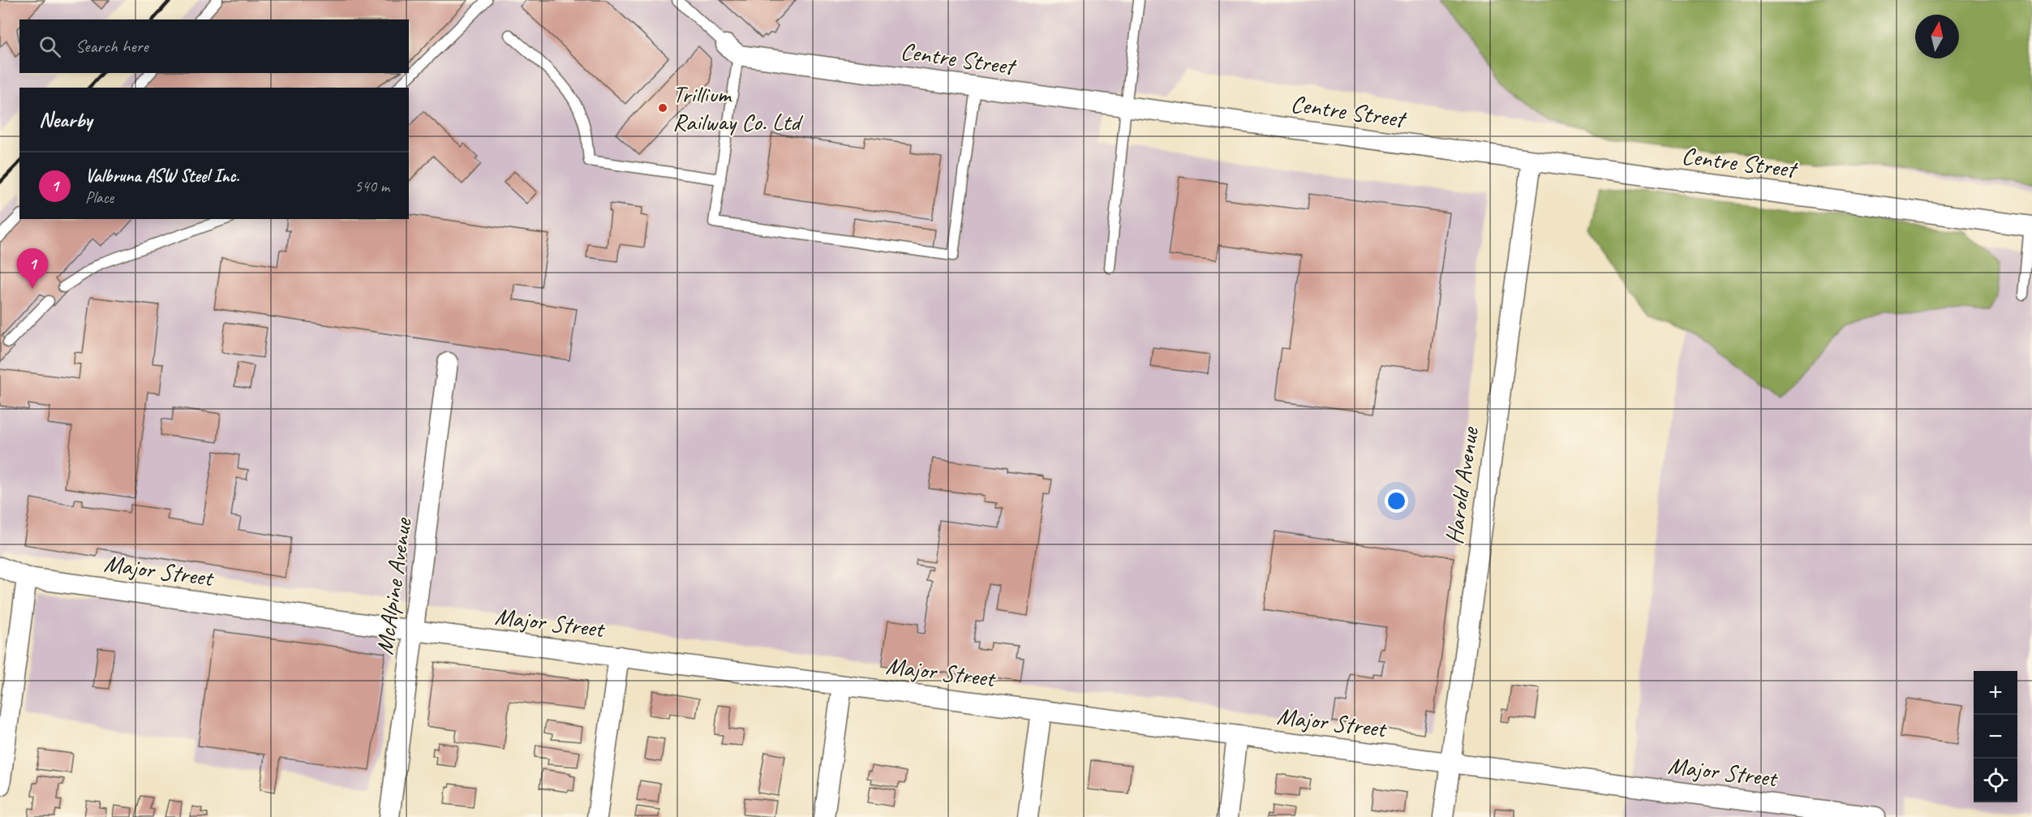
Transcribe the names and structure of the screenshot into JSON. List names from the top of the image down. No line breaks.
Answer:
{"streets":{"street":["Centre Street","Harold Avenue","Major Street","McAlpine Avenue"]},"crossings":[["Centre Street","Harold Avenue"],["Harold Avenue","Major Street"],["Major Street","McAlpine Avenue"]],"places":["Trillium Railway Co. Ltd"],"north":"top","page":{"search":"Search here","heading":"Nearby","list":[{"mark":"1","name":"Valbruna ASW Steel Inc.","note":"Place","value":"540 m"}],"pins":"1","map_buttons":["+","−"]}}
